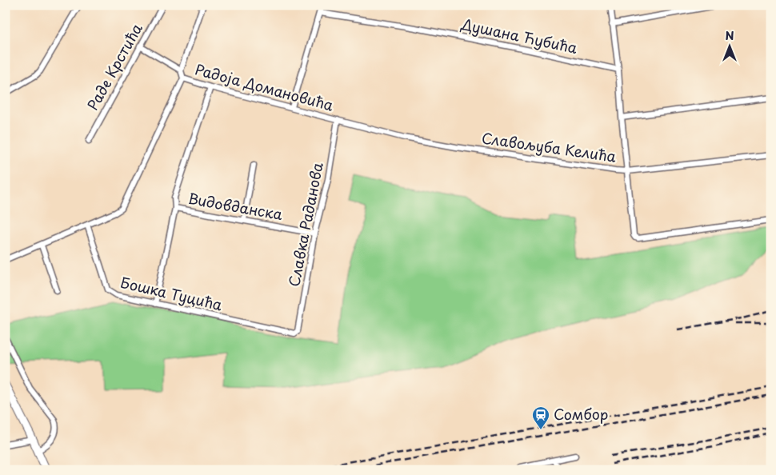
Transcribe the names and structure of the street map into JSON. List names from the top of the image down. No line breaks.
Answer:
{"streets":{"street":["Душана Ћубића","Раде Крстића","Радоја Домановића","Славољуба Келића","Видовданска","Славка Раданова","Бошка Туцића"]},"crossings":[["Раде Крстића","Радоја Домановића"],["Радоја Домановића","Славољуба Келића"],["Радоја Домановића","Славка Раданова"],["Радоја Домановића","Бошка Туцића"],["Славољуба Келића","Славка Раданова"],["Видовданска","Славка Раданова"],["Славка Раданова","Бошка Туцића"]],"places":{"station":["Сомбор"]},"north":"top"}
